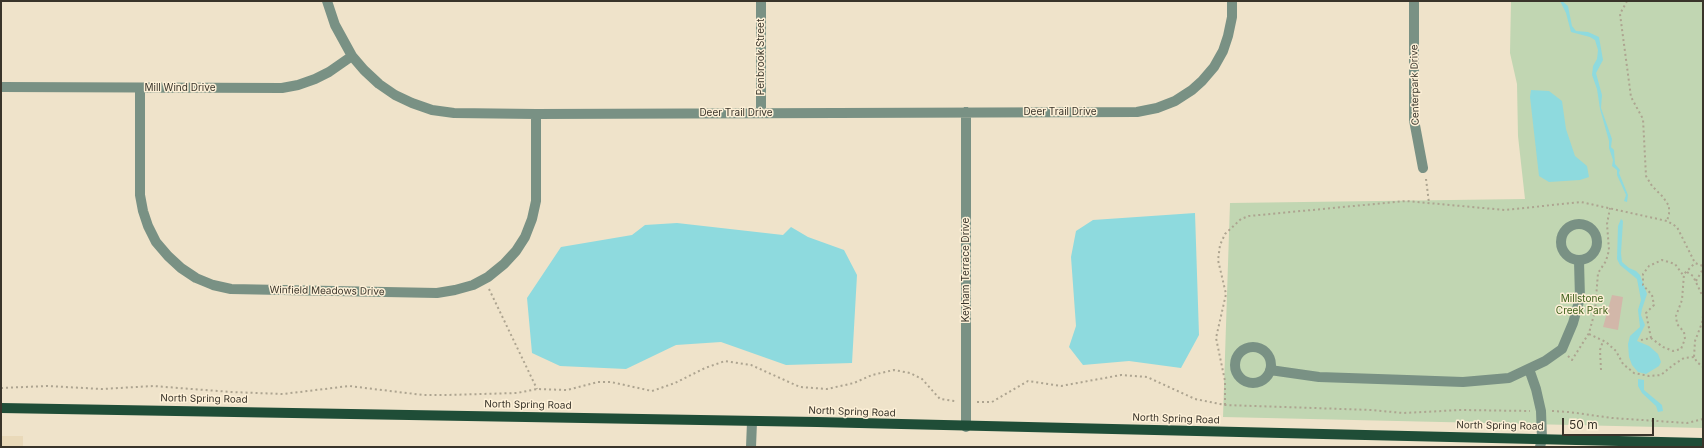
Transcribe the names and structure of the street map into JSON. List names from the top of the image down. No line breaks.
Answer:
{"streets":{"main road":["North Spring Road"],"street":["Penbrook Street","Centerpark Drive","Mill Wind Drive","Deer Trail Drive","Keyham Terrace Drive","Winfield Meadows Drive"]},"crossings":[["Penbrook Street","Deer Trail Drive"],["Mill Wind Drive","Deer Trail Drive"],["Mill Wind Drive","Winfield Meadows Drive"],["Deer Trail Drive","Keyham Terrace Drive"],["Deer Trail Drive","Winfield Meadows Drive"],["Keyham Terrace Drive","North Spring Road"]],"parks":["Millstone Creek Park"],"scale_bar":"50 m"}
